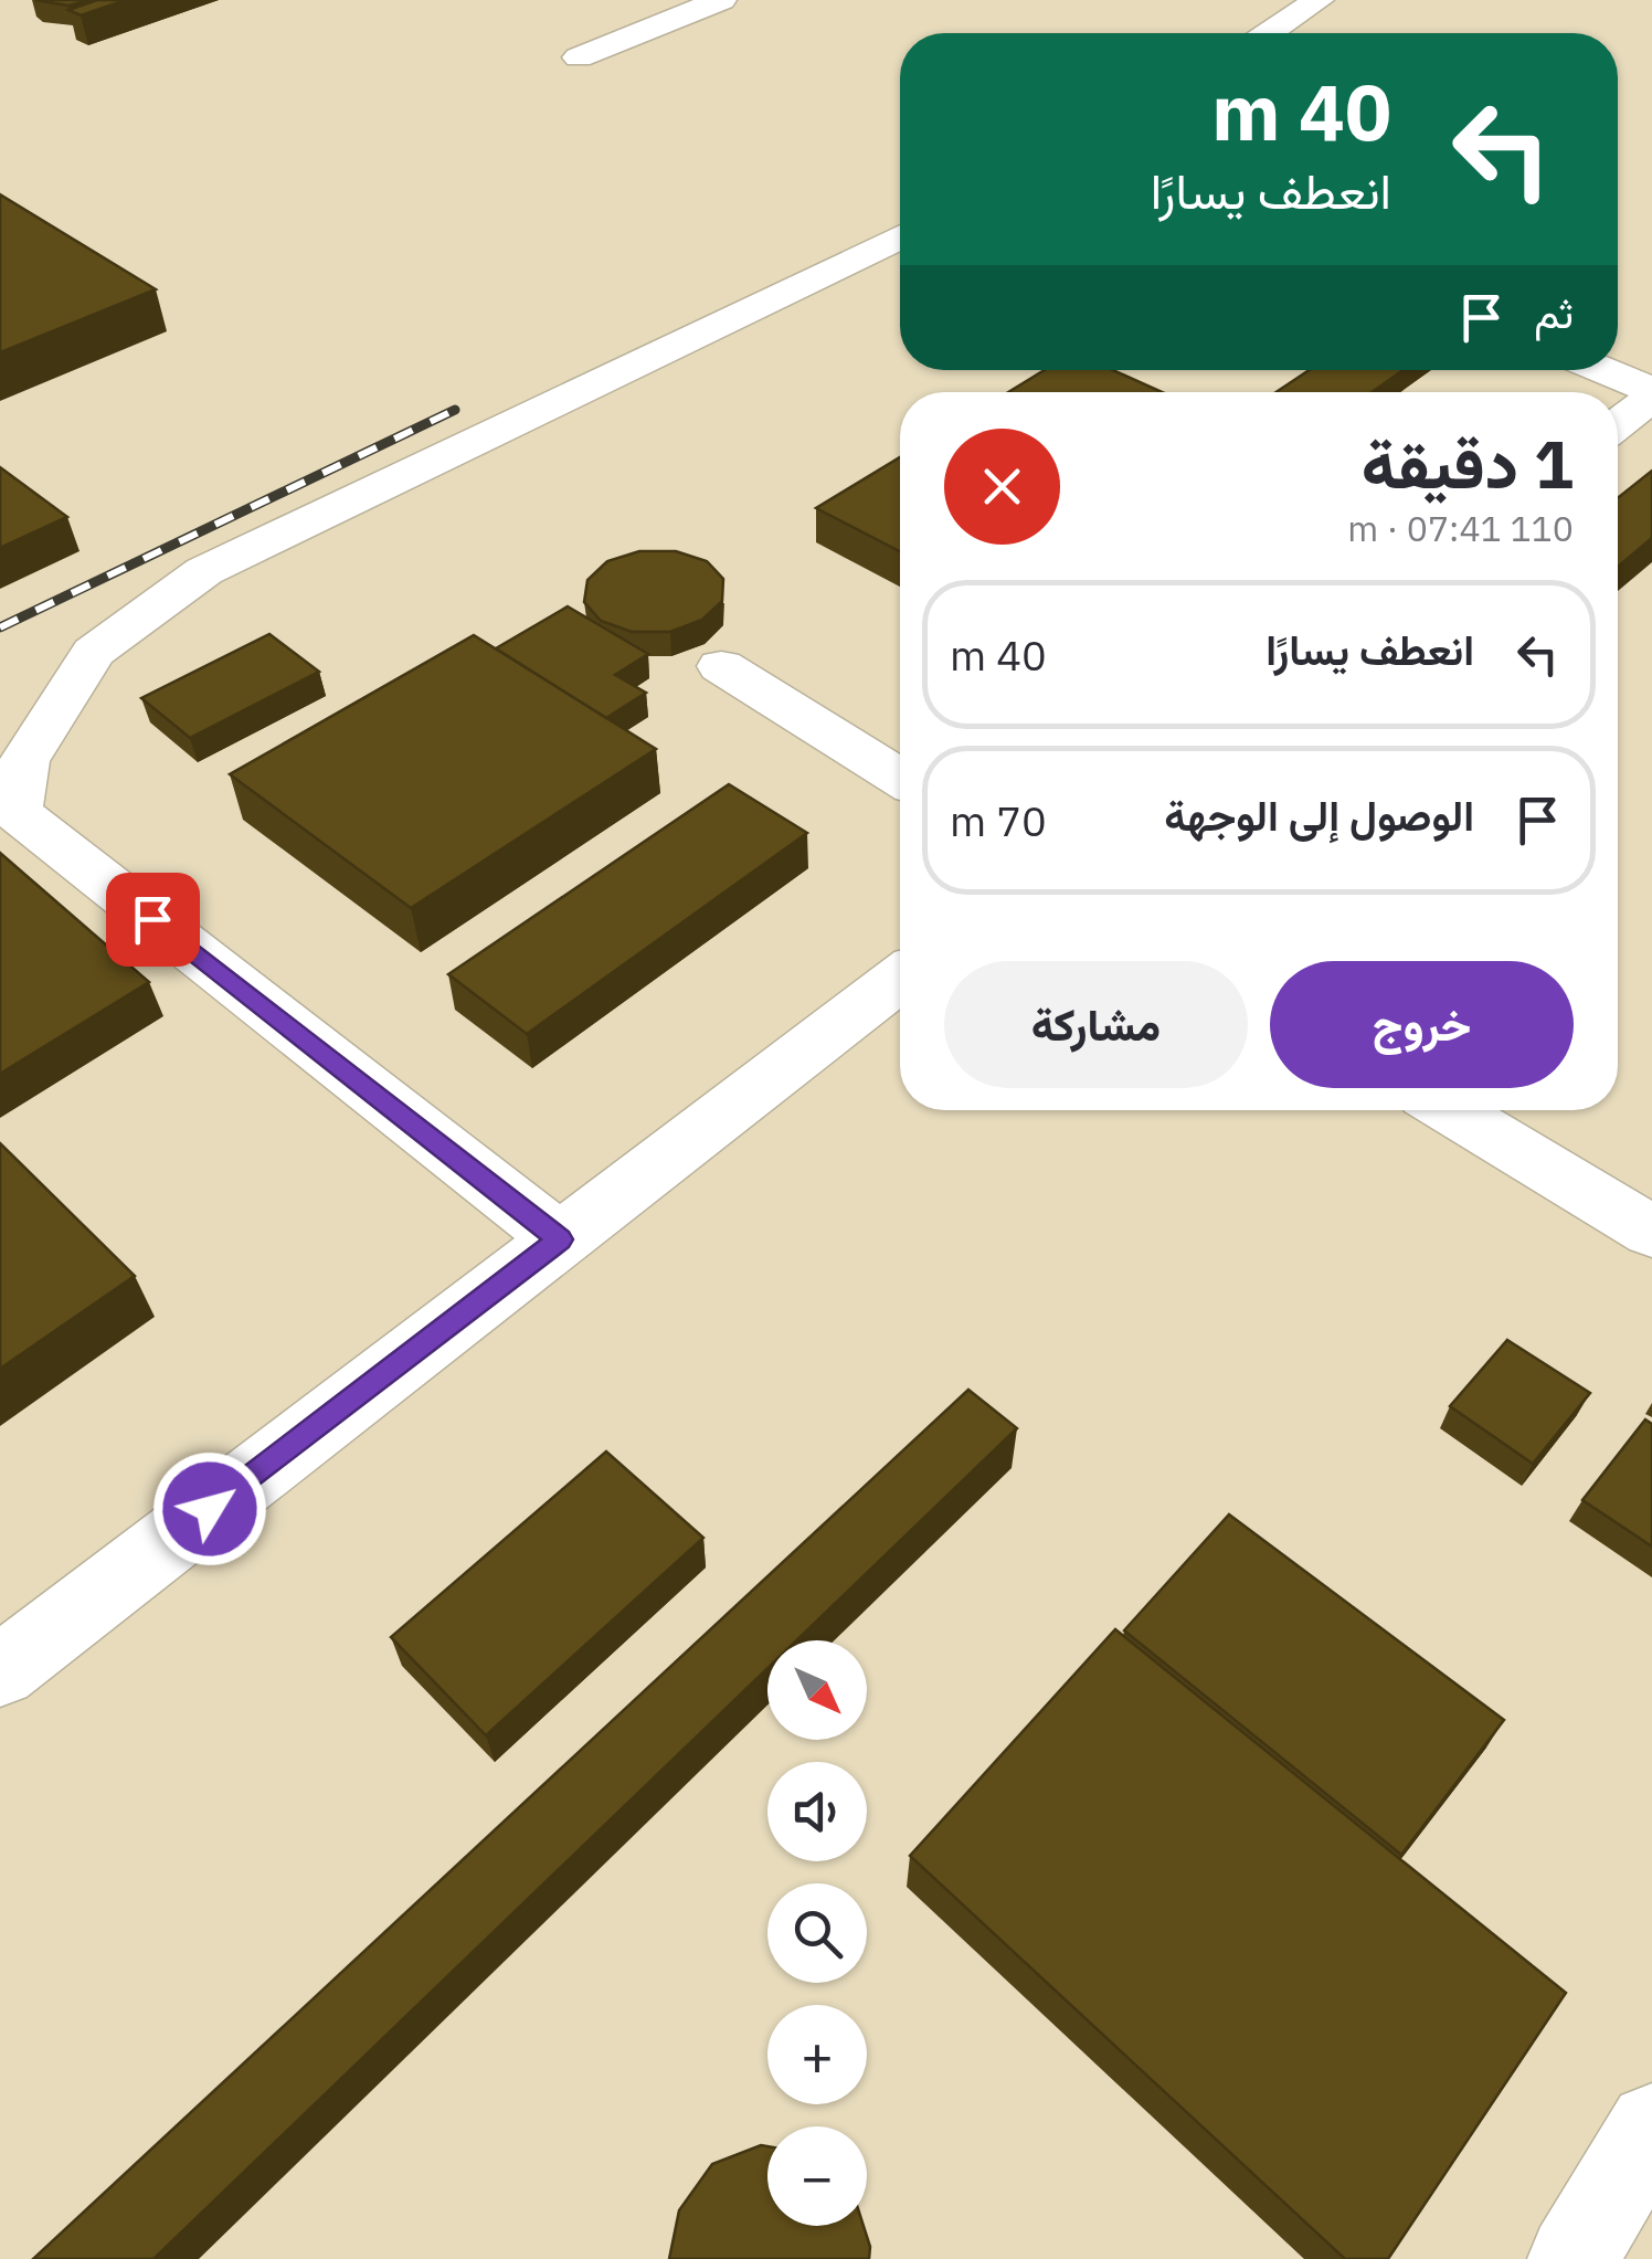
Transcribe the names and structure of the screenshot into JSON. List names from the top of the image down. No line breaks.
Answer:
{"north":"bottom right","page":{"turn":["40 m","انعطف يسارًا"],"then":"ثم","heading":["1 دقيقة","110 m · 07:41"],"list":[{"name":"انعطف يسارًا","value":"40 m"},{"name":"الوصول إلى الوجهة","value":"70 m"}],"buttons":["خروج","مشاركة"],"map_buttons":["+","−"]}}
